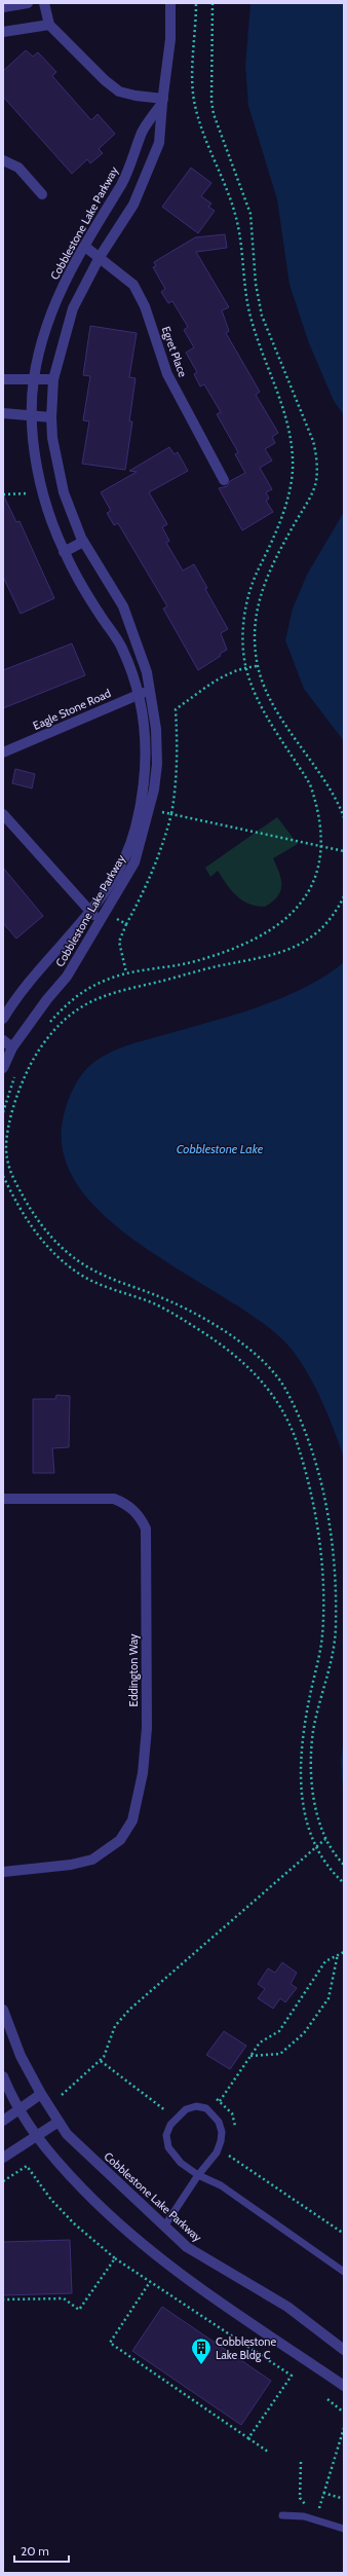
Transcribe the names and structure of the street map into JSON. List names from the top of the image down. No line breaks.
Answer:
{"streets":{"street":["Cobblestone Lake Parkway","Egret Place","Eagle Stone Road","Eddington Way"]},"crossings":[["Cobblestone Lake Parkway","Egret Place"],["Cobblestone Lake Parkway","Eagle Stone Road"]],"water":["Cobblestone Lake"],"places":{"building":["Cobblestone Lake Bldg C"]},"scale_bar":"20 m"}
